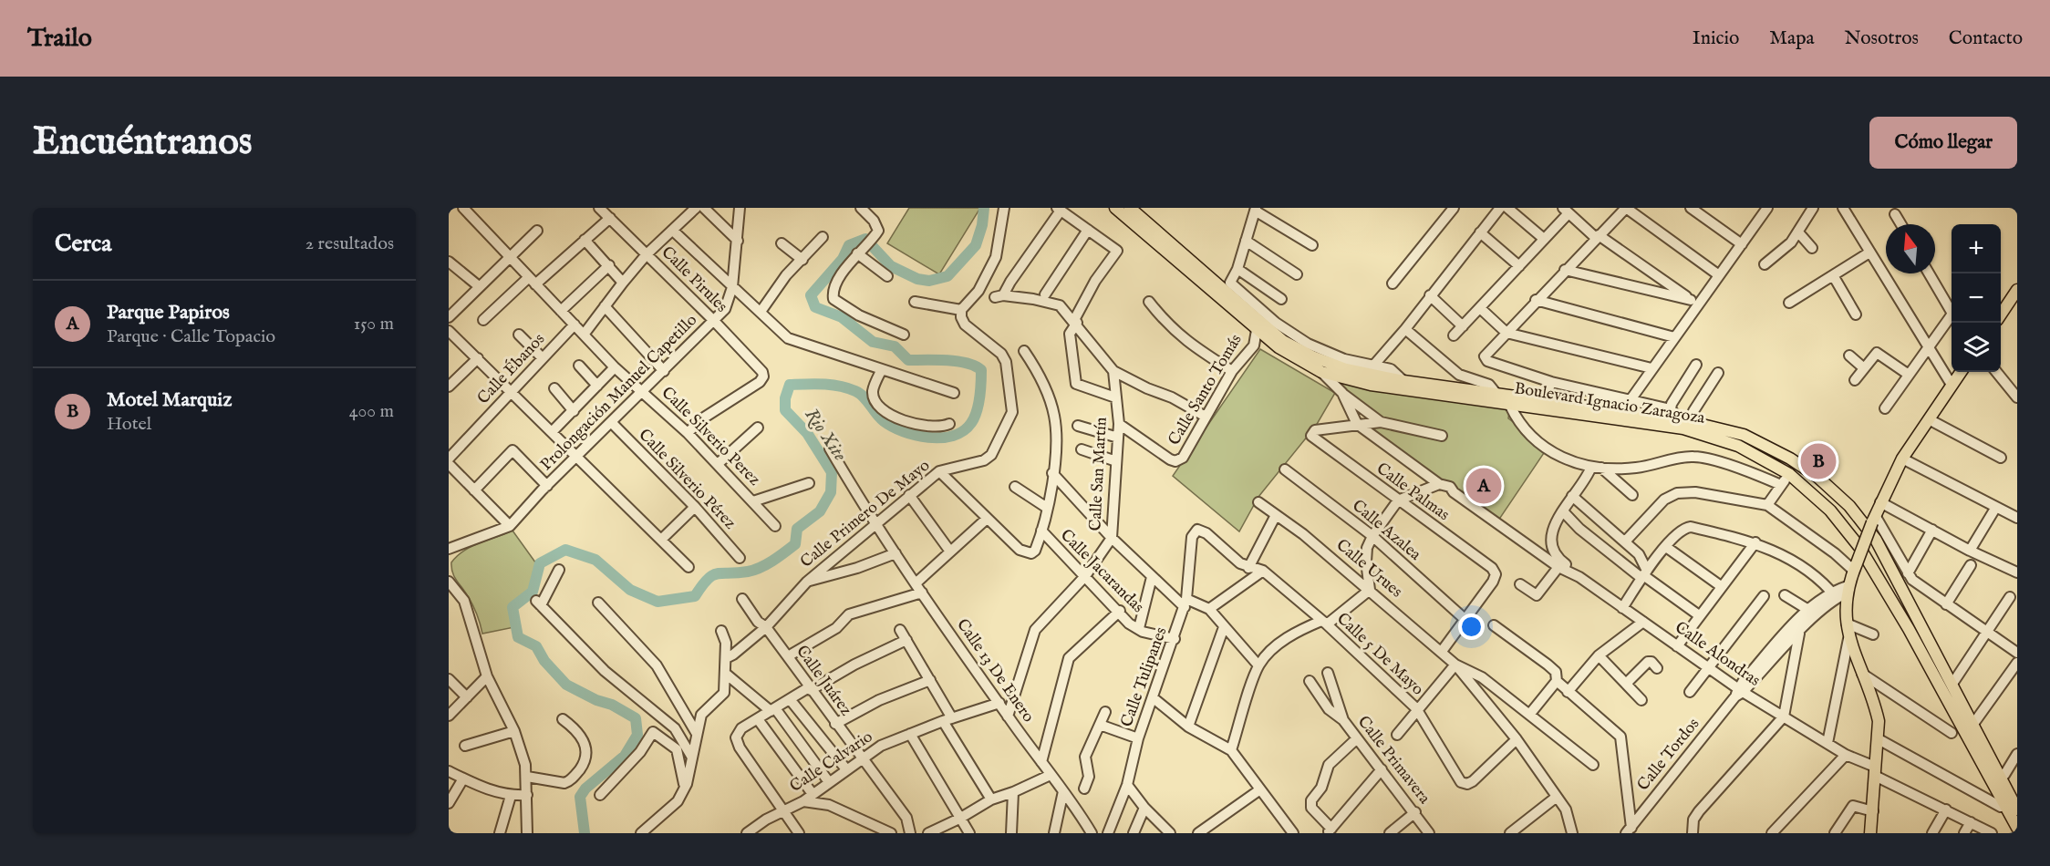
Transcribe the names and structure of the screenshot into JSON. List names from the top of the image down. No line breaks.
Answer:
{"streets":{"main road":["Boulevard Ignacio Zaragoza"],"street":["Calle Pirules","Calle Ébanos","Calle Santo Tomás","Prolongación Manuel Capetillo","Calle Silverio Perez","Calle San Martín","Calle Silverio Pérez","Calle Palmas","Calle Primero De Mayo","Calle Azalea","Calle Urues","Calle Jacarandas","Calle 5 De Mayo","Calle Alondras","Calle 13 De Enero","Calle Tulipanes","Calle Juárez","Calle Tordos","Calle Primavera","Calle Calvario"]},"crossings":[["Calle Pirules","Prolongación Manuel Capetillo"],["Calle Pirules","Calle Silverio Perez"],["Calle Ébanos","Calle Silverio Perez"],["Calle Santo Tomás","Boulevard Ignacio Zaragoza"],["Calle Santo Tomás","Calle San Martín"],["Prolongación Manuel Capetillo","Calle Silverio Perez"],["Prolongación Manuel Capetillo","Calle Silverio Pérez"],["Calle San Martín","Calle Jacarandas"],["Calle San Martín","Calle 13 De Enero"],["Calle Palmas","Calle Azalea"],["Calle Palmas","Calle Alondras"],["Calle Primero De Mayo","Calle 13 De Enero"],["Calle Primero De Mayo","Calle Juárez"],["Calle Urues","Calle 5 De Mayo"],["Calle Jacarandas","Calle Tulipanes"],["Calle 5 De Mayo","Calle Tulipanes"],["Calle Alondras","Calle Tordos"],["Calle 13 De Enero","Calle Calvario"],["Calle Juárez","Calle Calvario"]],"water":["Rio Xite"],"north":"top","page":{"header":"Trailo","nav":["Inicio","Mapa","Nosotros","Contacto"],"buttons":"Cómo llegar","title":"Encuéntranos","heading":["Cerca","2 resultados"],"map_buttons":["+","−"],"list":[{"mark":"A","name":"Parque Papiros","note":"Parque · Calle Topacio","value":"150 m"},{"mark":"B","name":"Motel Marquiz","note":"Hotel","value":"400 m"}],"pins":["B","A"]}}
